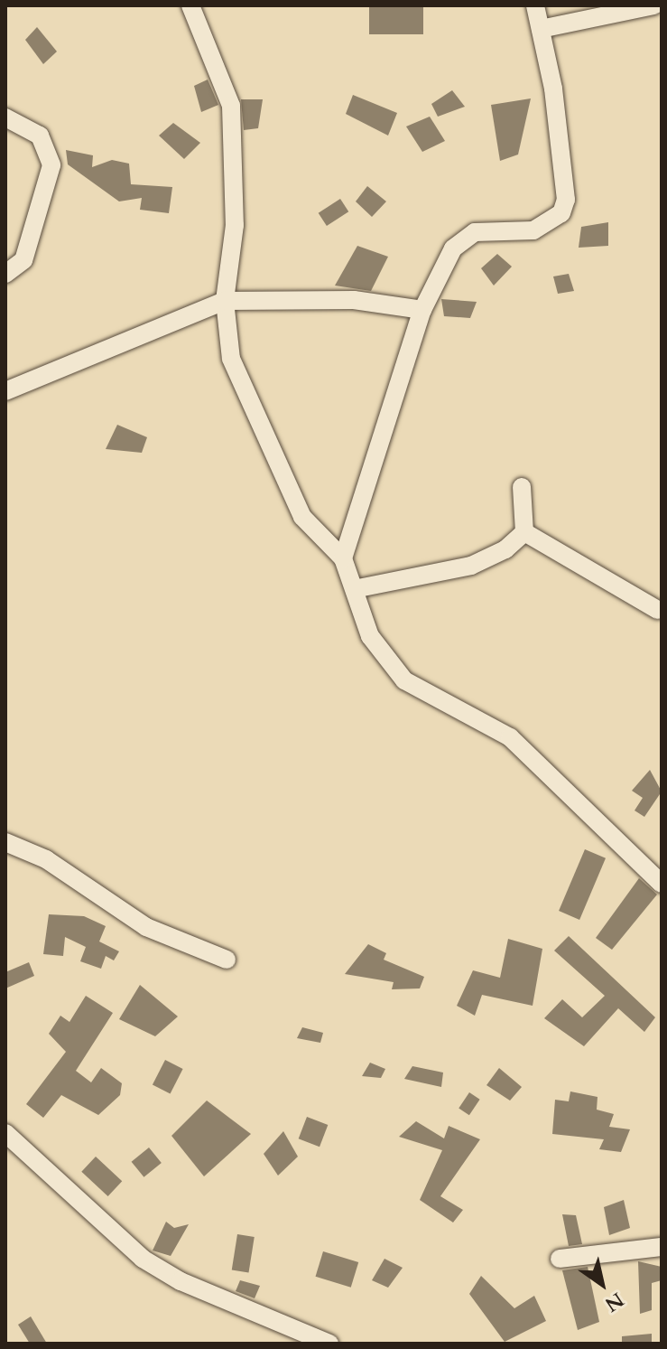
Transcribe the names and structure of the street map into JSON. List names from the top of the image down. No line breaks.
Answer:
{"north":"bottom right"}
